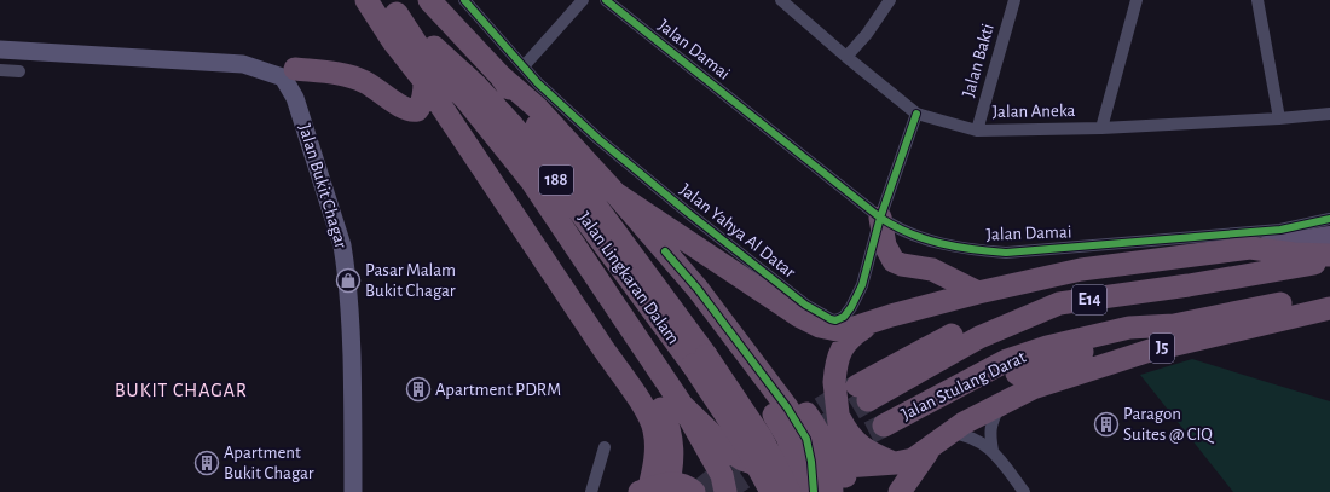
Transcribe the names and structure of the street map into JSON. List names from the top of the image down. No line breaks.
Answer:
{"streets":{"highway":["188","Jalan Lingkaran Dalam","E14","J5","Jalan Stulang Darat"],"main road":["Jalan Bukit Chagar"],"street":["Jalan Damai","Jalan Bakti","Jalan Aneka","Jalan Yahya Al Datar"]},"crossings":[["Jalan Damai","Jalan Yahya Al Datar"],["Jalan Bakti","Jalan Aneka"],["Jalan Aneka","Jalan Yahya Al Datar"]],"districts":["BUKIT CHAGAR"],"places":{"shop":["Pasar Malam Bukit Chagar"],"building":["Apartment PDRM","Paragon Suites @ CIQ","Apartment Bukit Chagar"]}}
